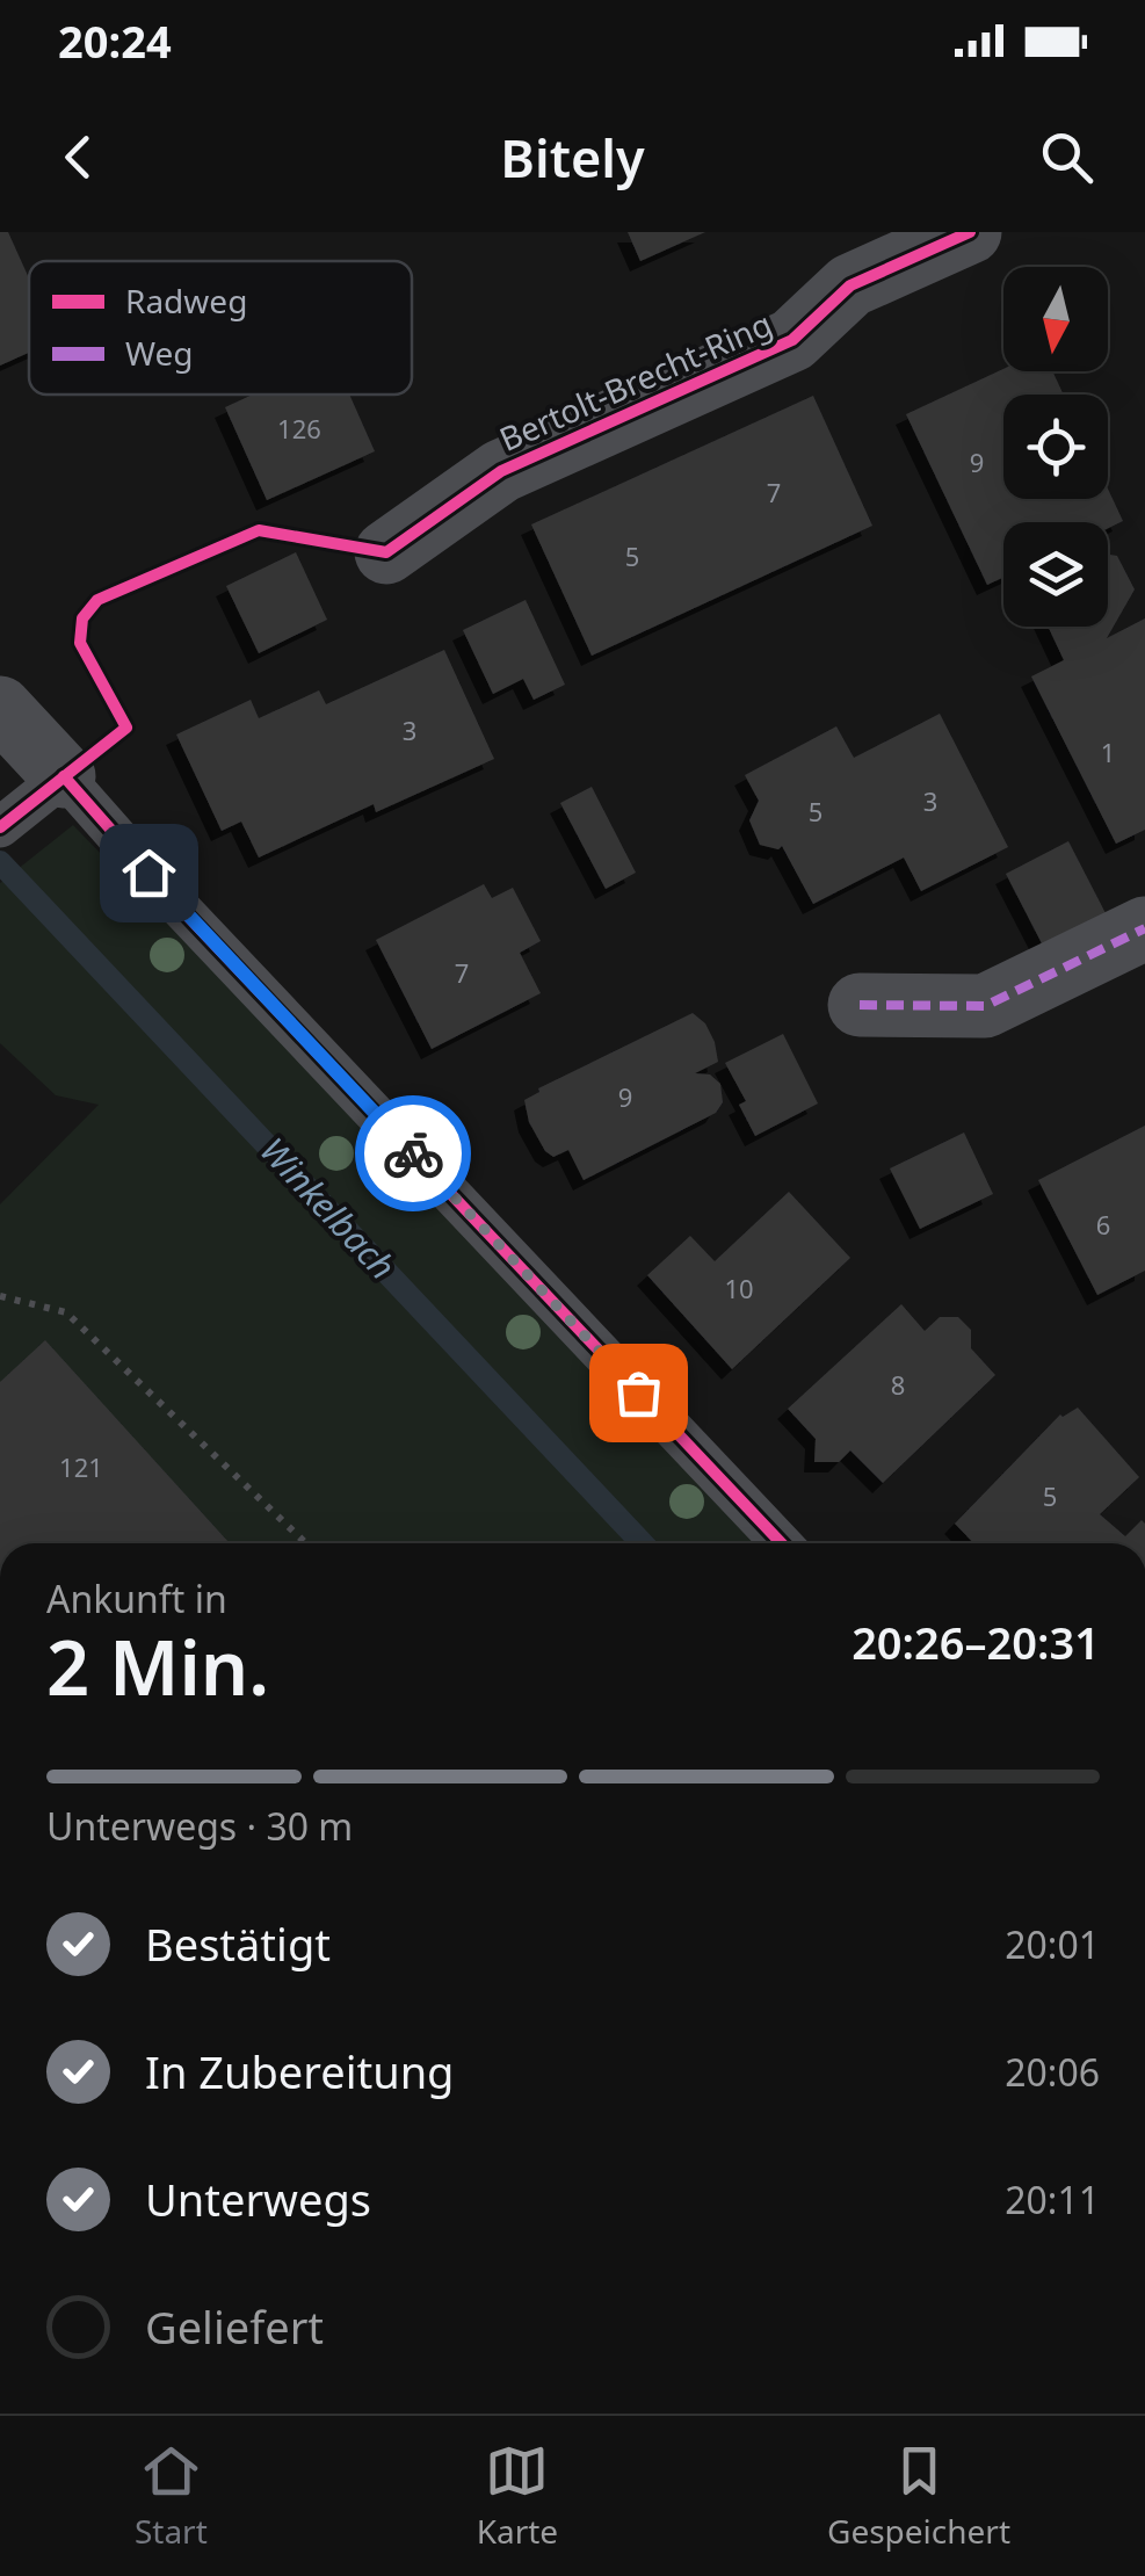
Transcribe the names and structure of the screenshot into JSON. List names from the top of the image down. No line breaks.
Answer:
{"streets":{"street":["Bertolt-Brecht-Ring"]},"water":["Winkelbach"],"house_numbers":["126","9","7","5","3","1","3","5","7","9","6","10","8","121","5"],"legend":["Radweg","Weg"],"north":"bottom","page":{"status":"20:24","header":"Bitely","heading":["2 Min.","Ankunft in","20:26–20:31"],"bar":"Unterwegs · 30 m","list":[["Bestätigt","20:01"],["In Zubereitung","20:06"],["Unterwegs","20:11"],"Geliefert"],"tabs":["Start","Karte","Gespeichert"]}}
